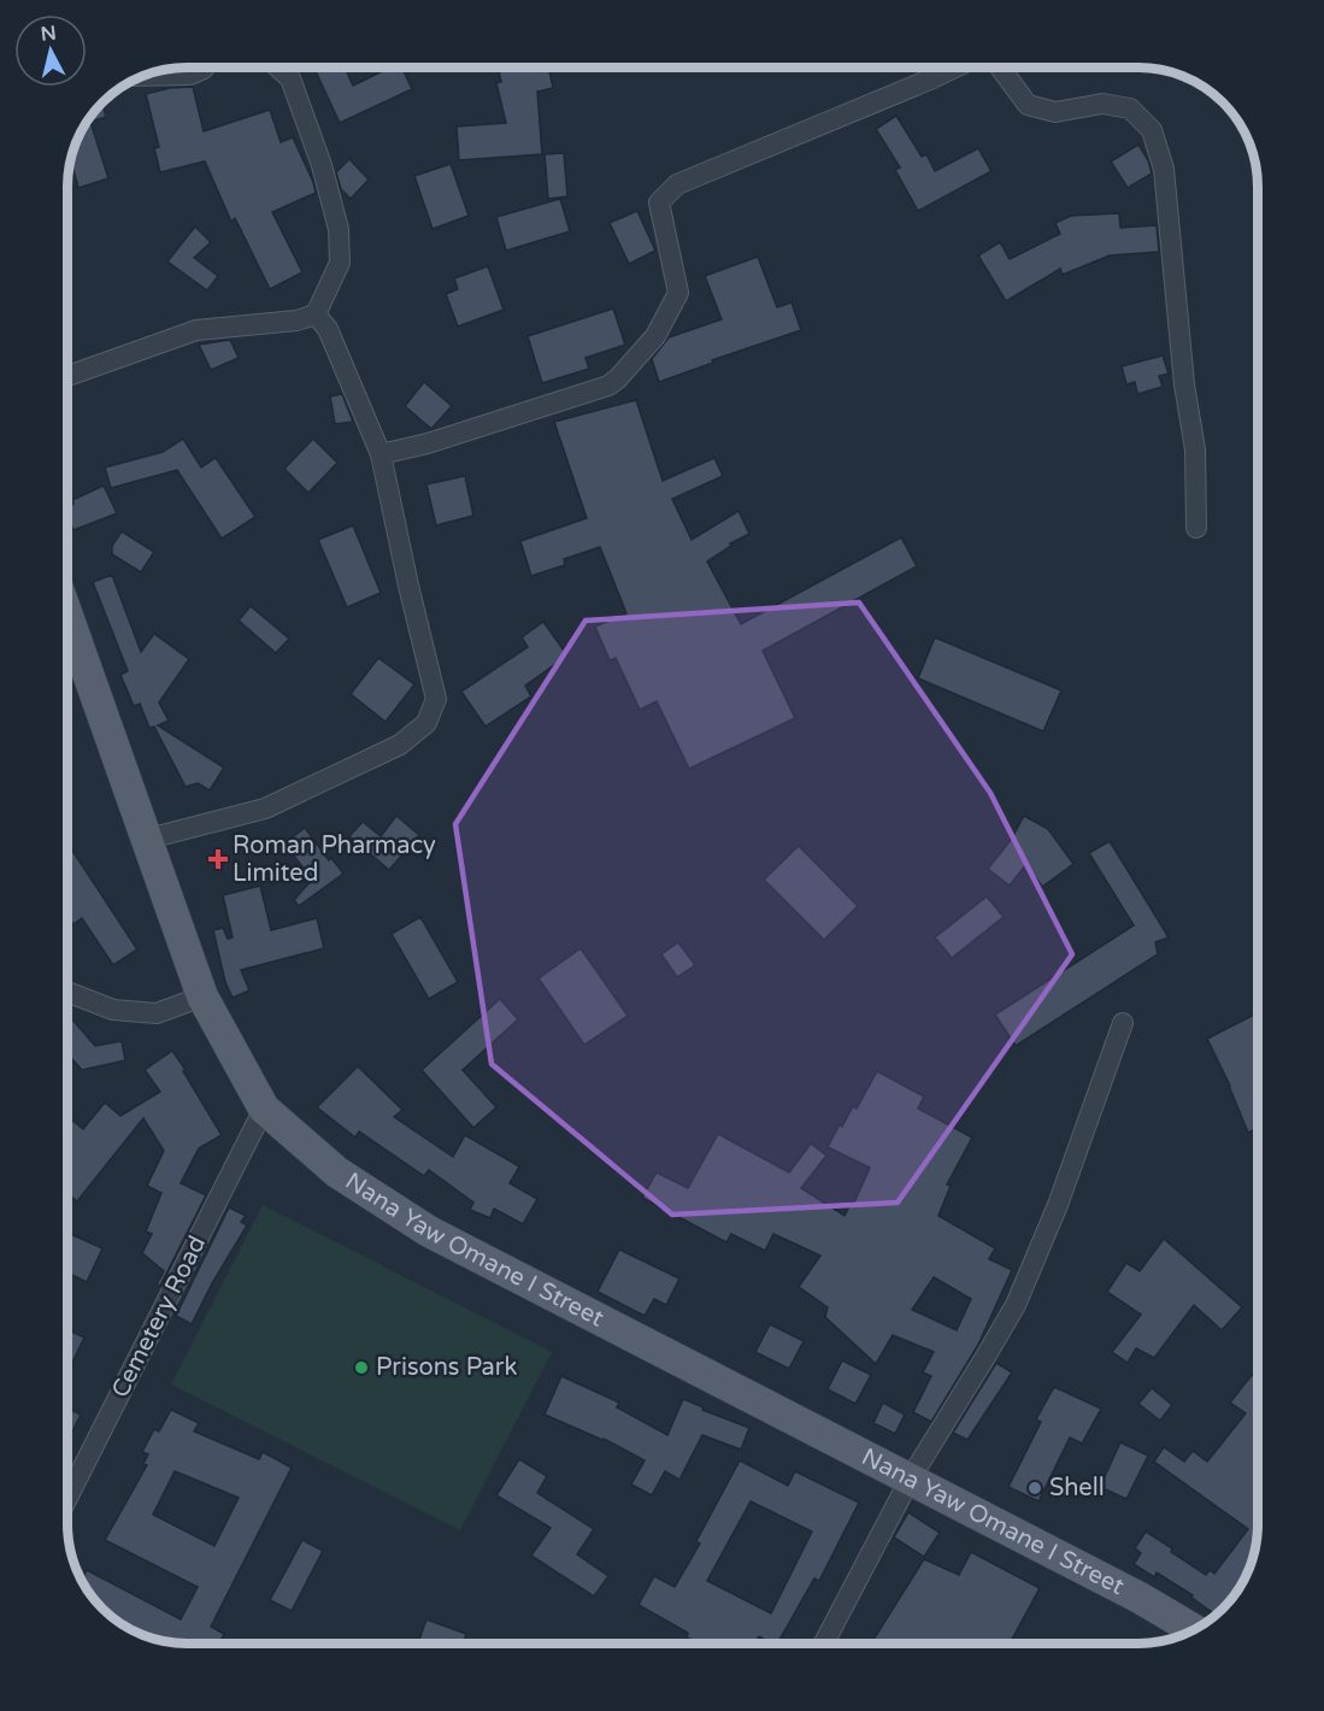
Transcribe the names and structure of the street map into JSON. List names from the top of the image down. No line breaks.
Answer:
{"streets":{"main road":["Nana Yaw Omane I Street"],"street":["Cemetery Road"]},"crossings":[["Nana Yaw Omane I Street","Cemetery Road"]],"places":{"health":["Roman Pharmacy Limited"],"other":["Prisons Park","Shell"]},"north":"top"}
